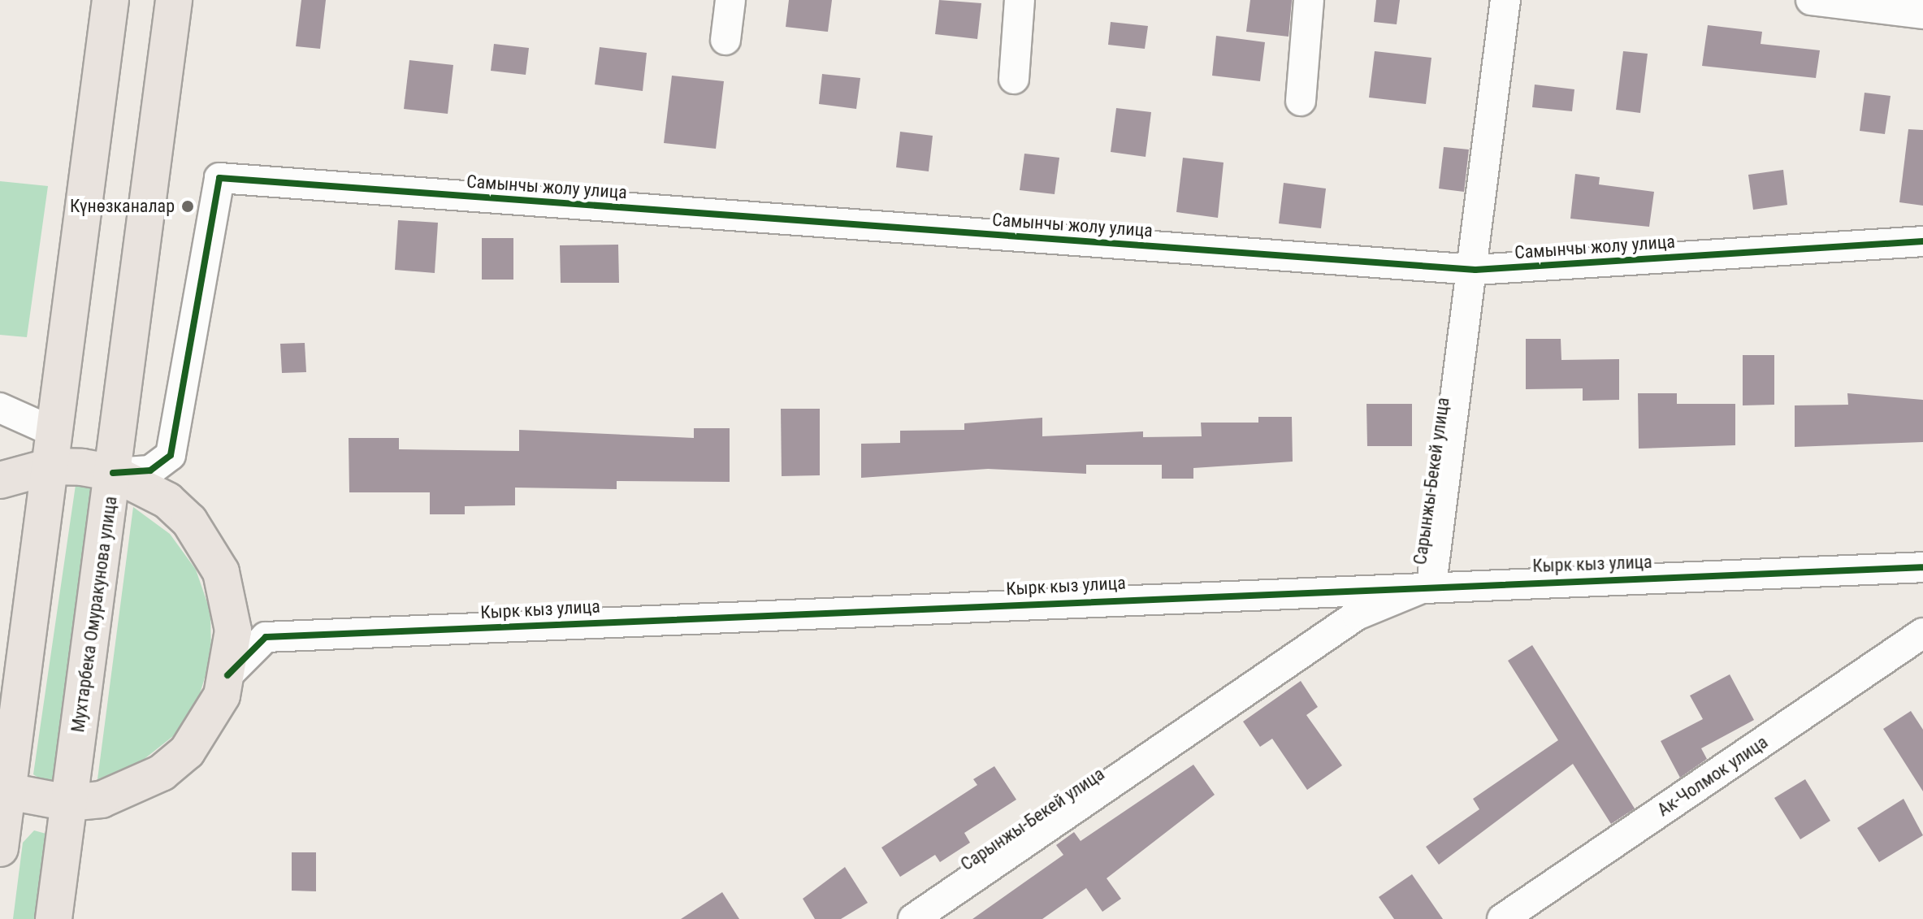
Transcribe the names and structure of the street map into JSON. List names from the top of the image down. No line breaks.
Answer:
{"streets":{"main road":["Мухтарбека Омуракунова улица"],"street":["Самынчы жолу улица","Сарынжы-Бекей улица","Кырк кыз улица","Ак-Чолмок улица"]},"crossings":[["Самынчы жолу улица","Сарынжы-Бекей улица"],["Самынчы жолу улица","Мухтарбека Омуракунова улица"],["Сарынжы-Бекей улица","Кырк кыз улица"]],"places":["Күнөзканалар"]}
